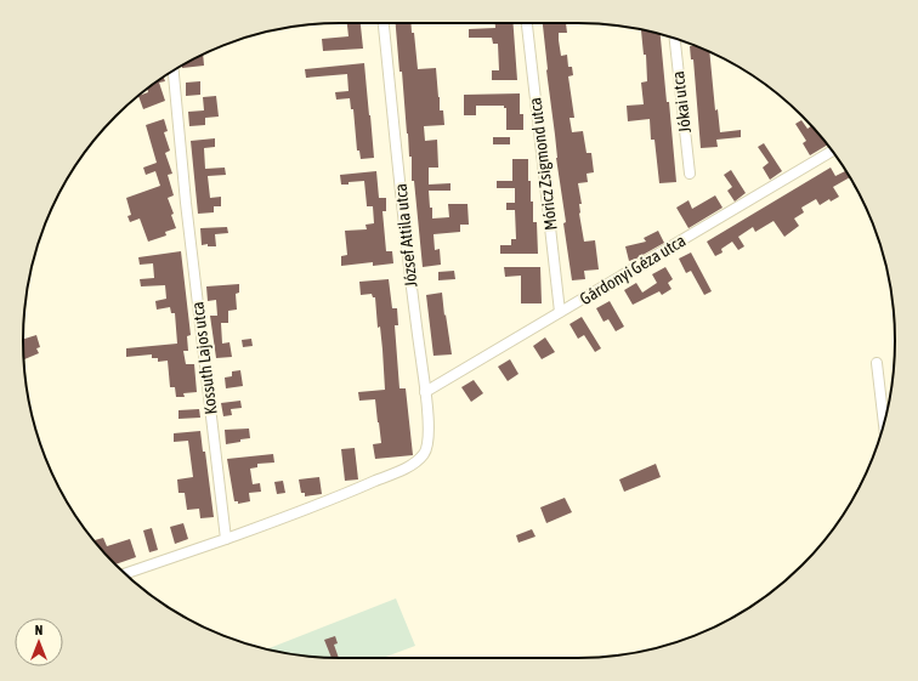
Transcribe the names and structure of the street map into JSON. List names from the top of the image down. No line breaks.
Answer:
{"streets":{"street":["Jókai utca","Móricz Zsigmond utca","József Attila utca","Gárdonyi Géza utca","Kossuth Lajos utca"]},"crossings":[["Móricz Zsigmond utca","Gárdonyi Géza utca"],["József Attila utca","Gárdonyi Géza utca"],["József Attila utca","Kossuth Lajos utca"]],"north":"top"}
